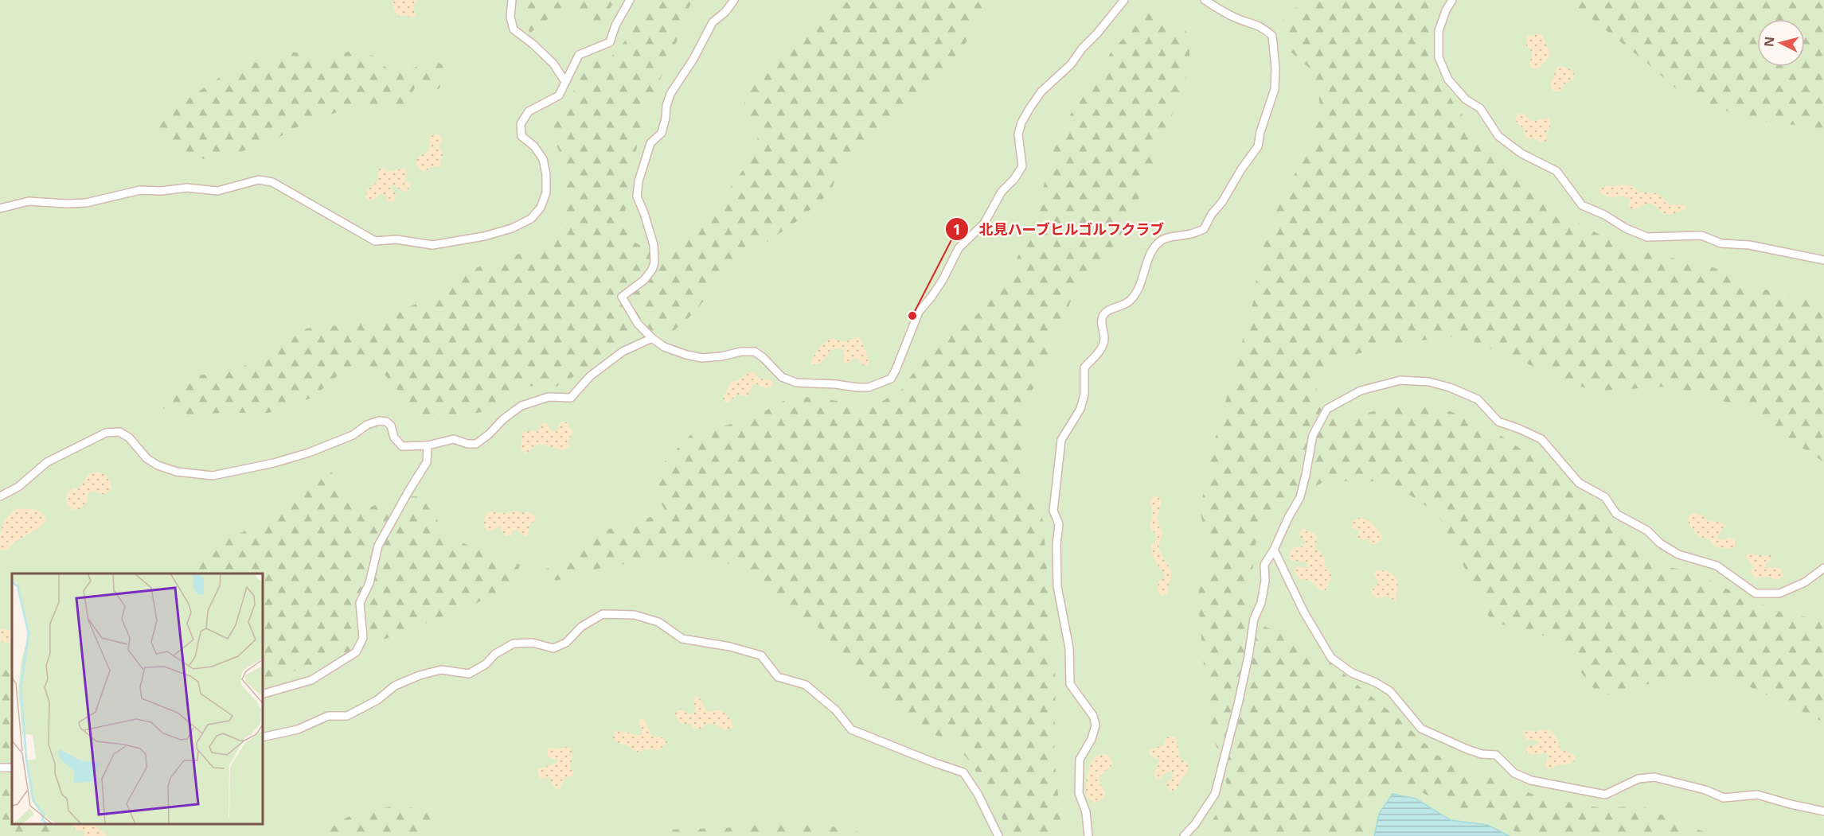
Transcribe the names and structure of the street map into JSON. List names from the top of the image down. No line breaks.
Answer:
{"places":["北見ハーブヒルゴルフクラブ"],"north":"left"}
